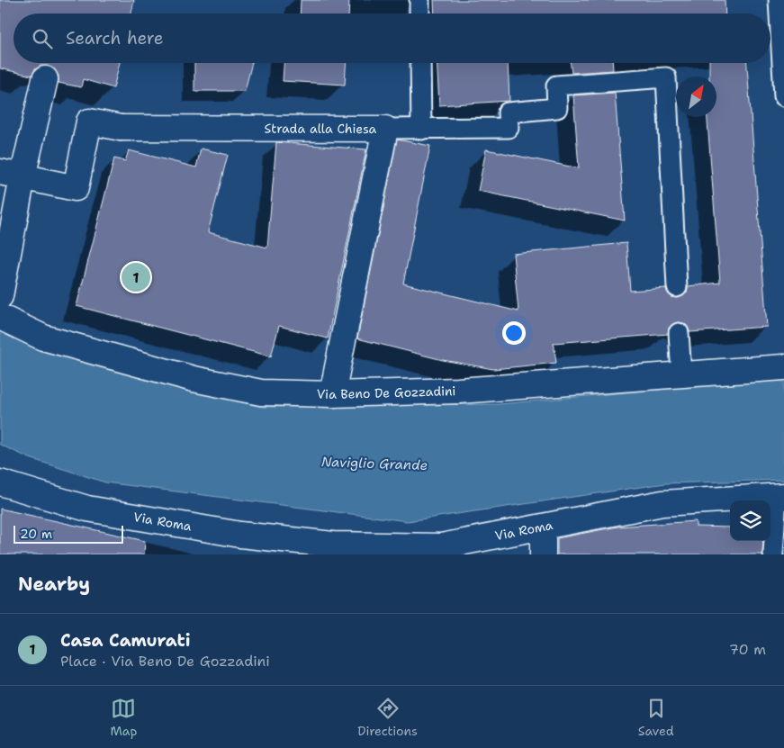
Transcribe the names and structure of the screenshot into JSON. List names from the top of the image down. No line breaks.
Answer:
{"streets":{"street":["Strada alla Chiesa","Via Beno De Gozzadini","Via Roma"]},"crossings":[["Strada alla Chiesa","Via Beno De Gozzadini"]],"water":["Naviglio Grande"],"scale_bar":"20 m","north":"top right","page":{"search":"Search here","pins":"1","scale":"20 m","heading":"Nearby","list":[{"mark":"1","name":"Casa Camurati","note":"Place · Via Beno De Gozzadini","value":"70 m"}],"nav":["Map","Directions","Saved"]}}
